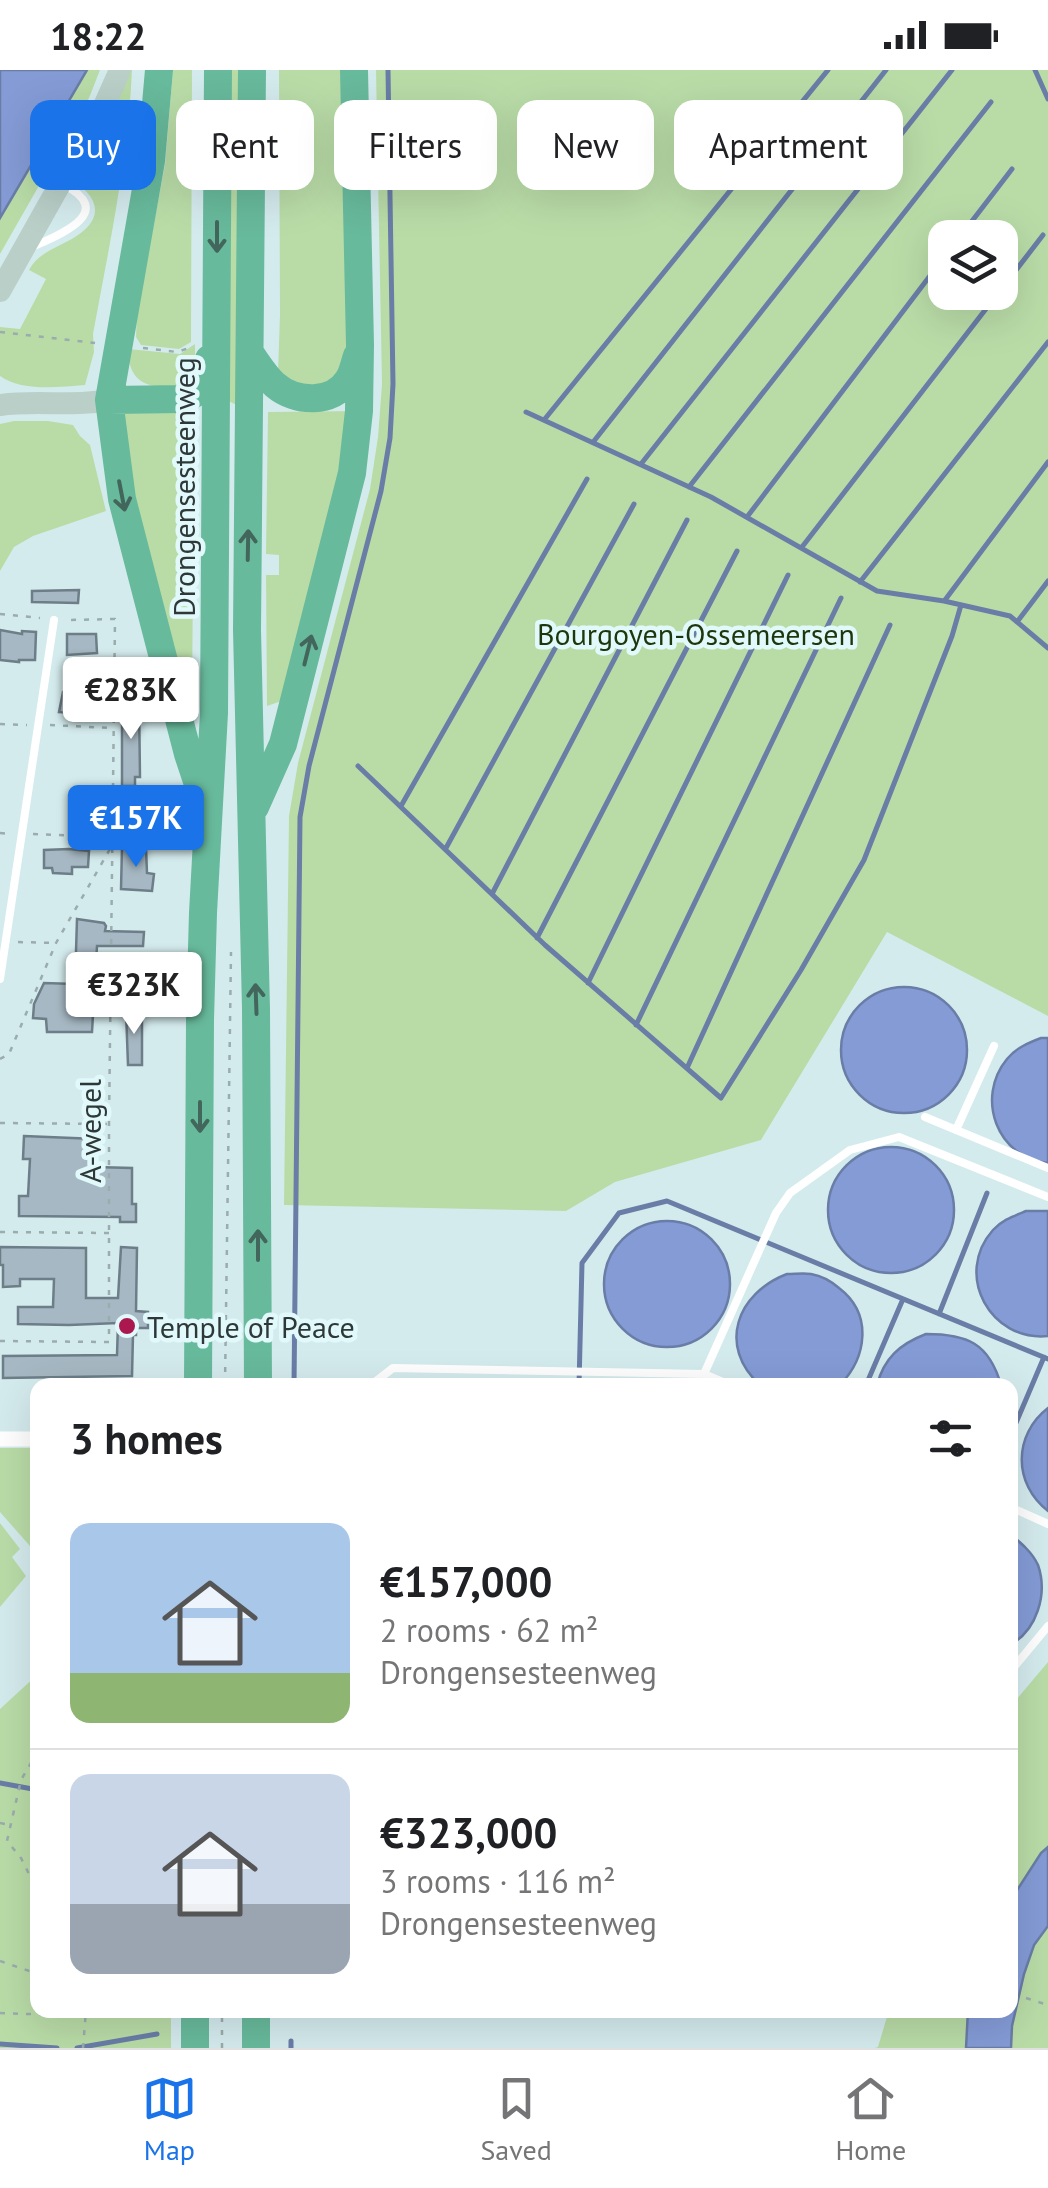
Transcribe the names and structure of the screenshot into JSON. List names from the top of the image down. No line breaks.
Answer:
{"streets":{"highway":["Drongensesteenweg"],"path":["A-wegel"]},"parks":["Bourgoyen-Ossemeersen"],"places":["Temple of Peace"],"page":{"status":"18:22","chip":["Buy","Rent","Filters","New","Apartment"],"price":["€283K","€157K","€323K"],"heading":"3 homes","list":[{"name":"€157,000","note":"2 rooms · 62 m² · Drongensesteenweg"},{"name":"€323,000","note":"3 rooms · 116 m² · Drongensesteenweg"}],"tabs":["Map","Saved","Home"]}}
